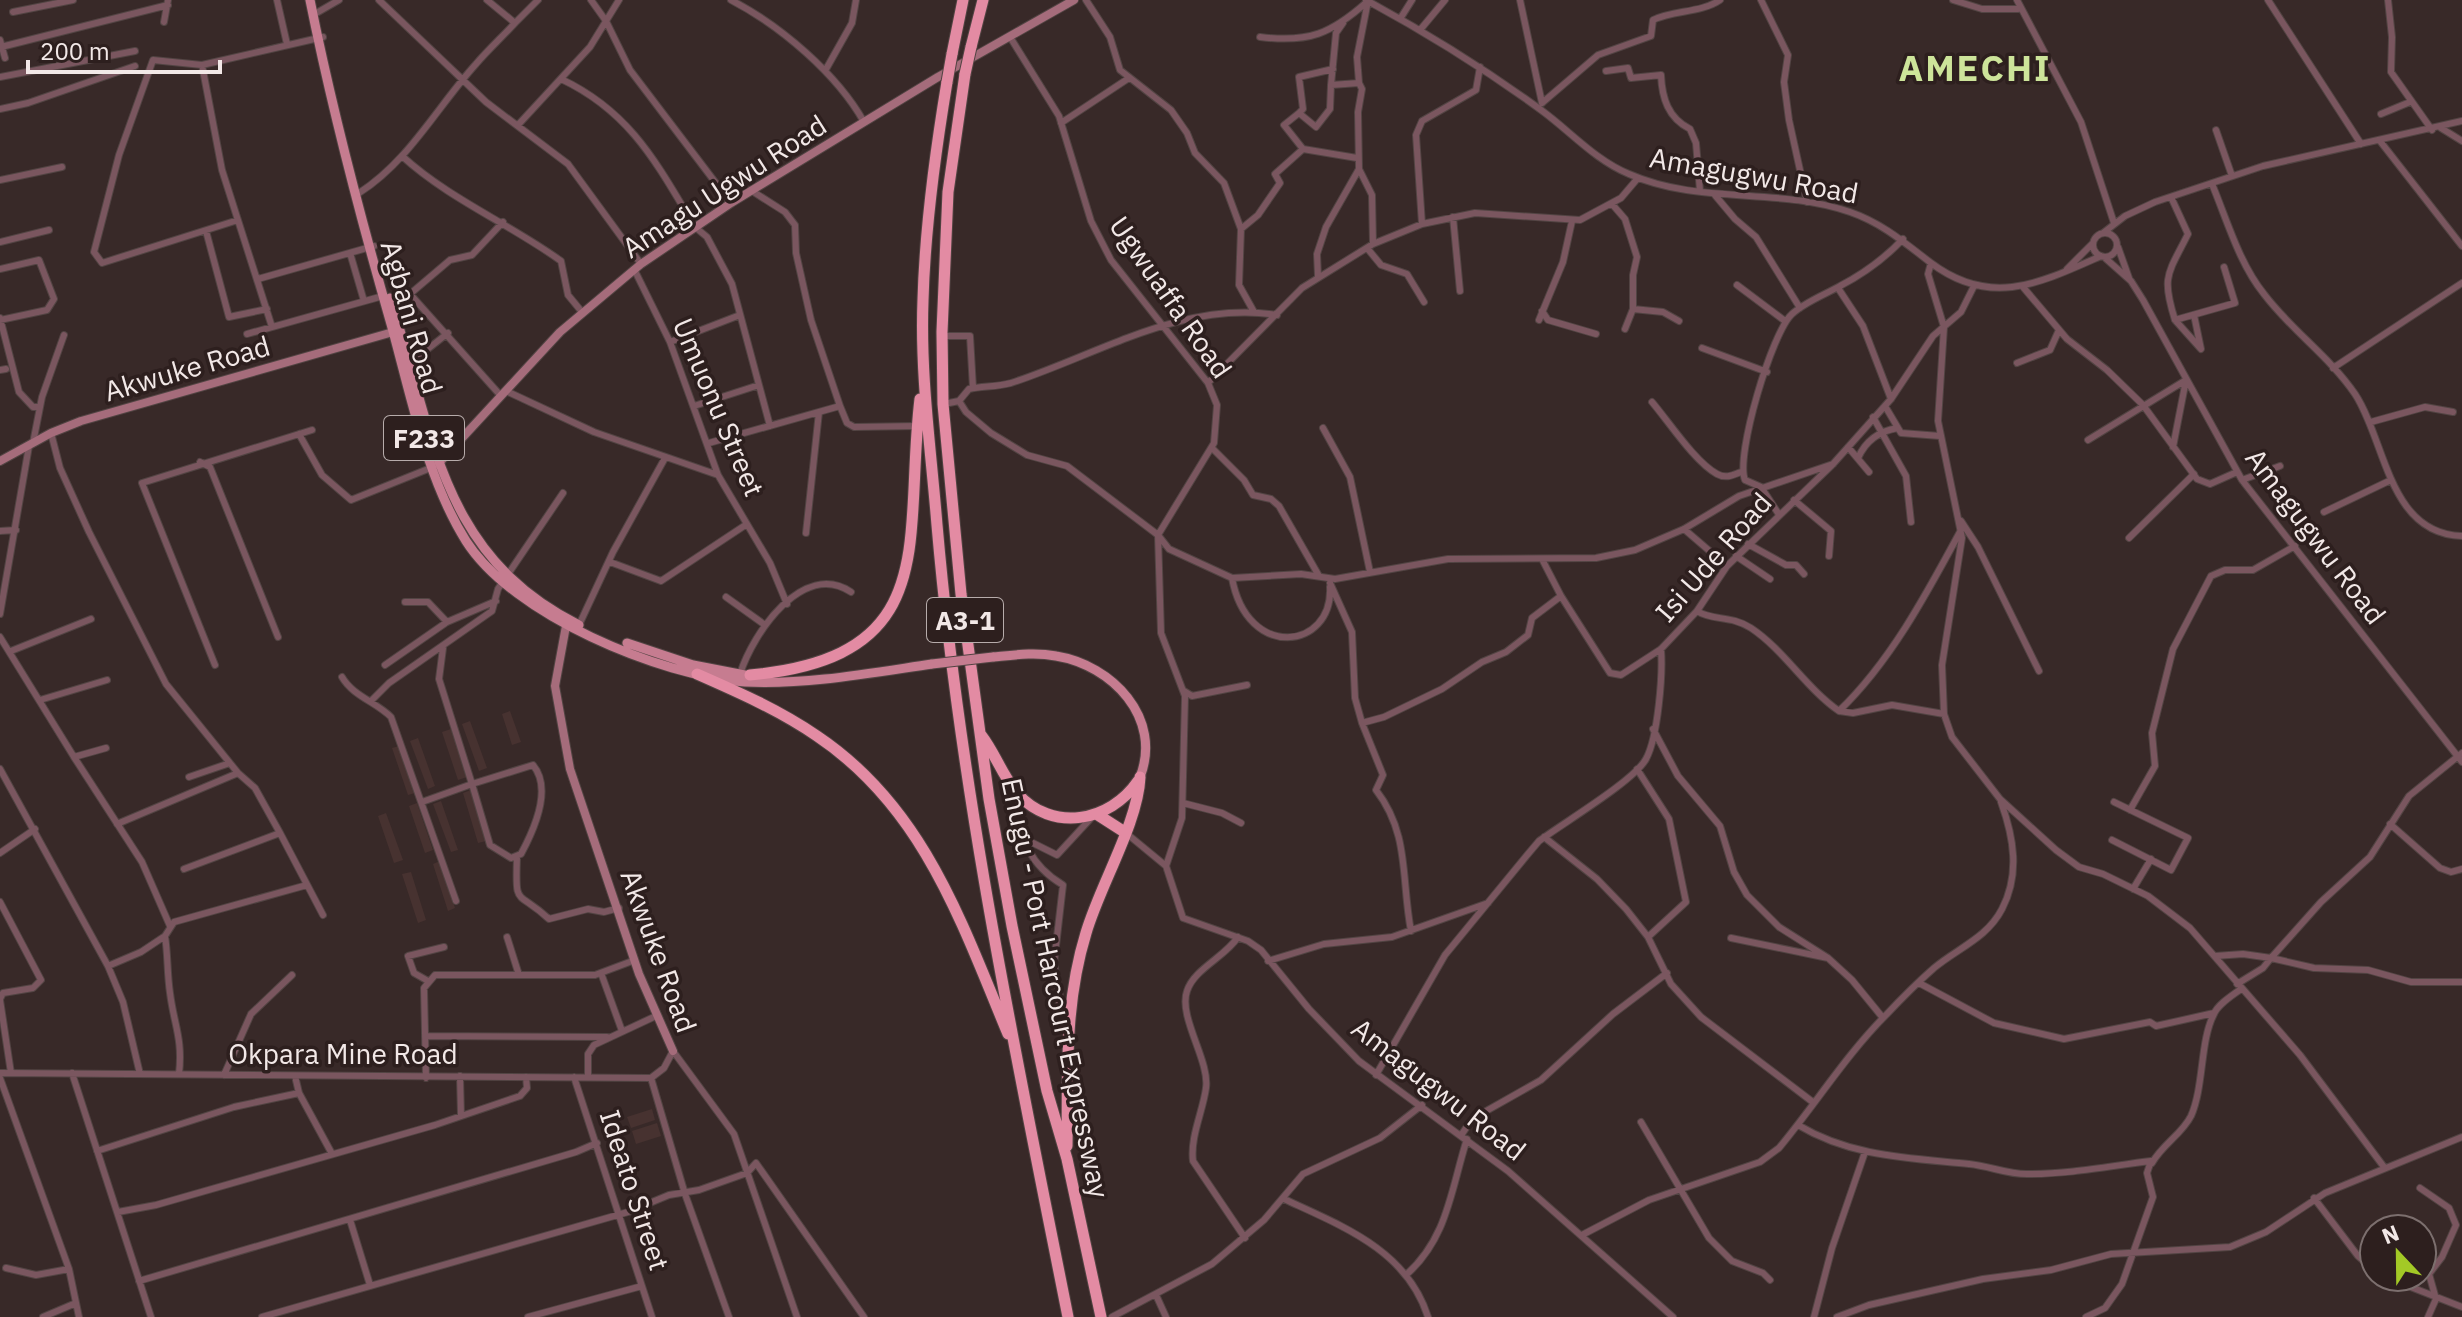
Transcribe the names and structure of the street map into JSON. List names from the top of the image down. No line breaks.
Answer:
{"streets":{"highway":["A3-1","Enugu - Port Harcourt Expressway"],"main road":["Agbani Road","F233"],"street":["Amagugwu Road","Amagu Ugwu Road","Ugwuaffa Road","Akwuke Road","Umuonu Street","Isi Ude Road","Okpara Mine Road","Ideato Street"]},"crossings":[["Amagugwu Road","Isi Ude Road"],["Amagu Ugwu Road","Ugwuaffa Road"],["Amagu Ugwu Road","Agbani Road"],["Amagu Ugwu Road","Umuonu Street"],["Agbani Road","Akwuke Road"],["Okpara Mine Road","Ideato Street"]],"districts":["AMECHI"],"scale_bar":"200 m","north":"top"}
